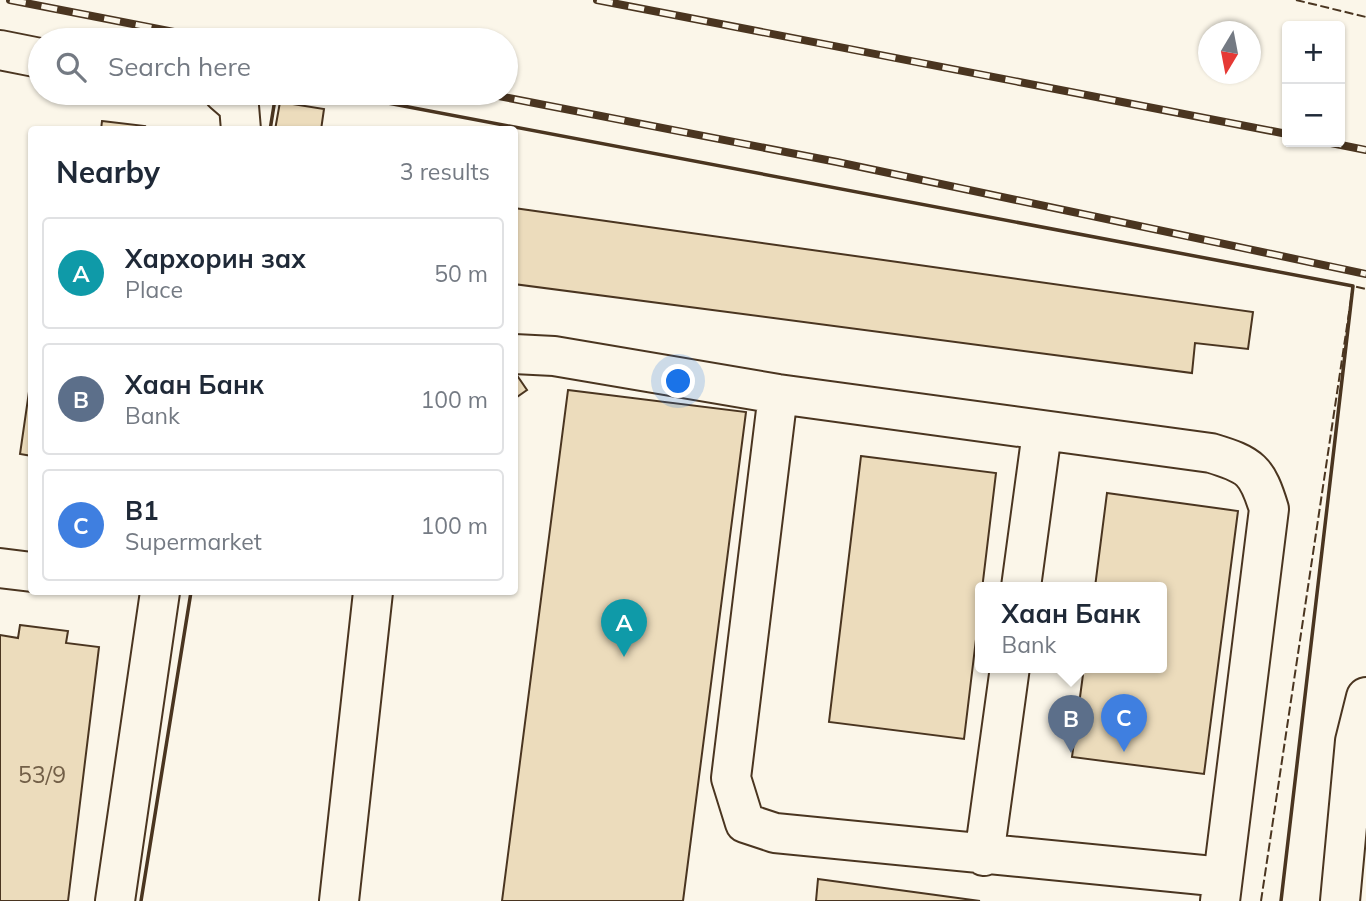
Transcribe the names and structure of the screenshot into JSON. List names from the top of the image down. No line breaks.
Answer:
{"house_numbers":["53/9"],"north":"bottom","page":{"map_buttons":["+","−"],"search":"Search here","heading":["Nearby","3 results"],"list":[{"mark":"A","name":"Хархорин зах","note":"Place","value":"50 m"},{"mark":"B","name":"Хаан Банк","note":"Bank","value":"100 m"},{"mark":"C","name":"B1","note":"Supermarket","value":"100 m"}],"popup":["Хаан Банк","Bank"],"pins":["A","C","B"]}}
